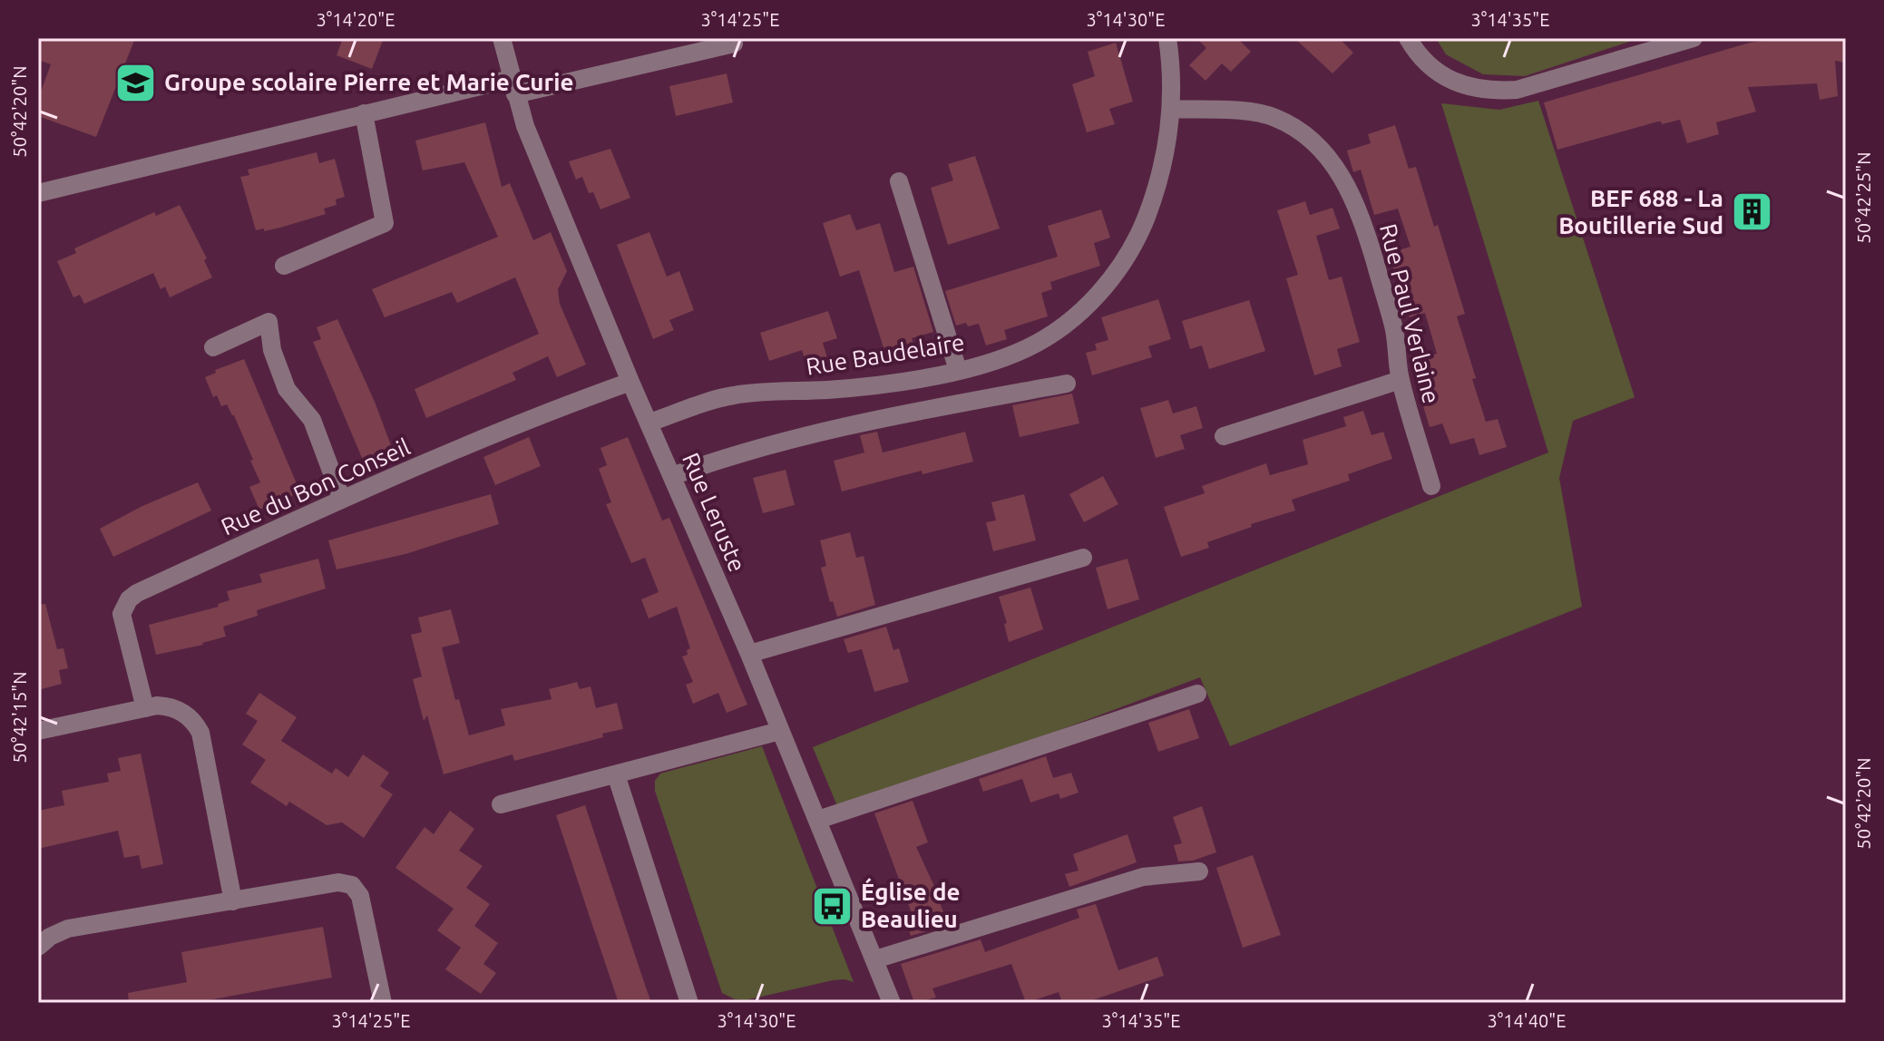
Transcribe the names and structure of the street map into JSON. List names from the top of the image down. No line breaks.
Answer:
{"streets":{"street":["Rue Paul Verlaine","Rue Baudelaire","Rue du Bon Conseil","Rue Leruste"]},"crossings":[["Rue Paul Verlaine","Rue Baudelaire"],["Rue Baudelaire","Rue Leruste"],["Rue du Bon Conseil","Rue Leruste"]],"places":{"school or university":["Groupe scolaire Pierre et Marie Curie"],"building":["BEF 688 - La Boutillerie Sud"],"bus stop":["Église de Beaulieu"]},"coordinates":["3°14'20\"E","3°14'25\"E","3°14'30\"E","3°14'35\"E","50°42'20\"N","50°42'25\"N","50°42'15\"N","3°14'40\"E"]}
